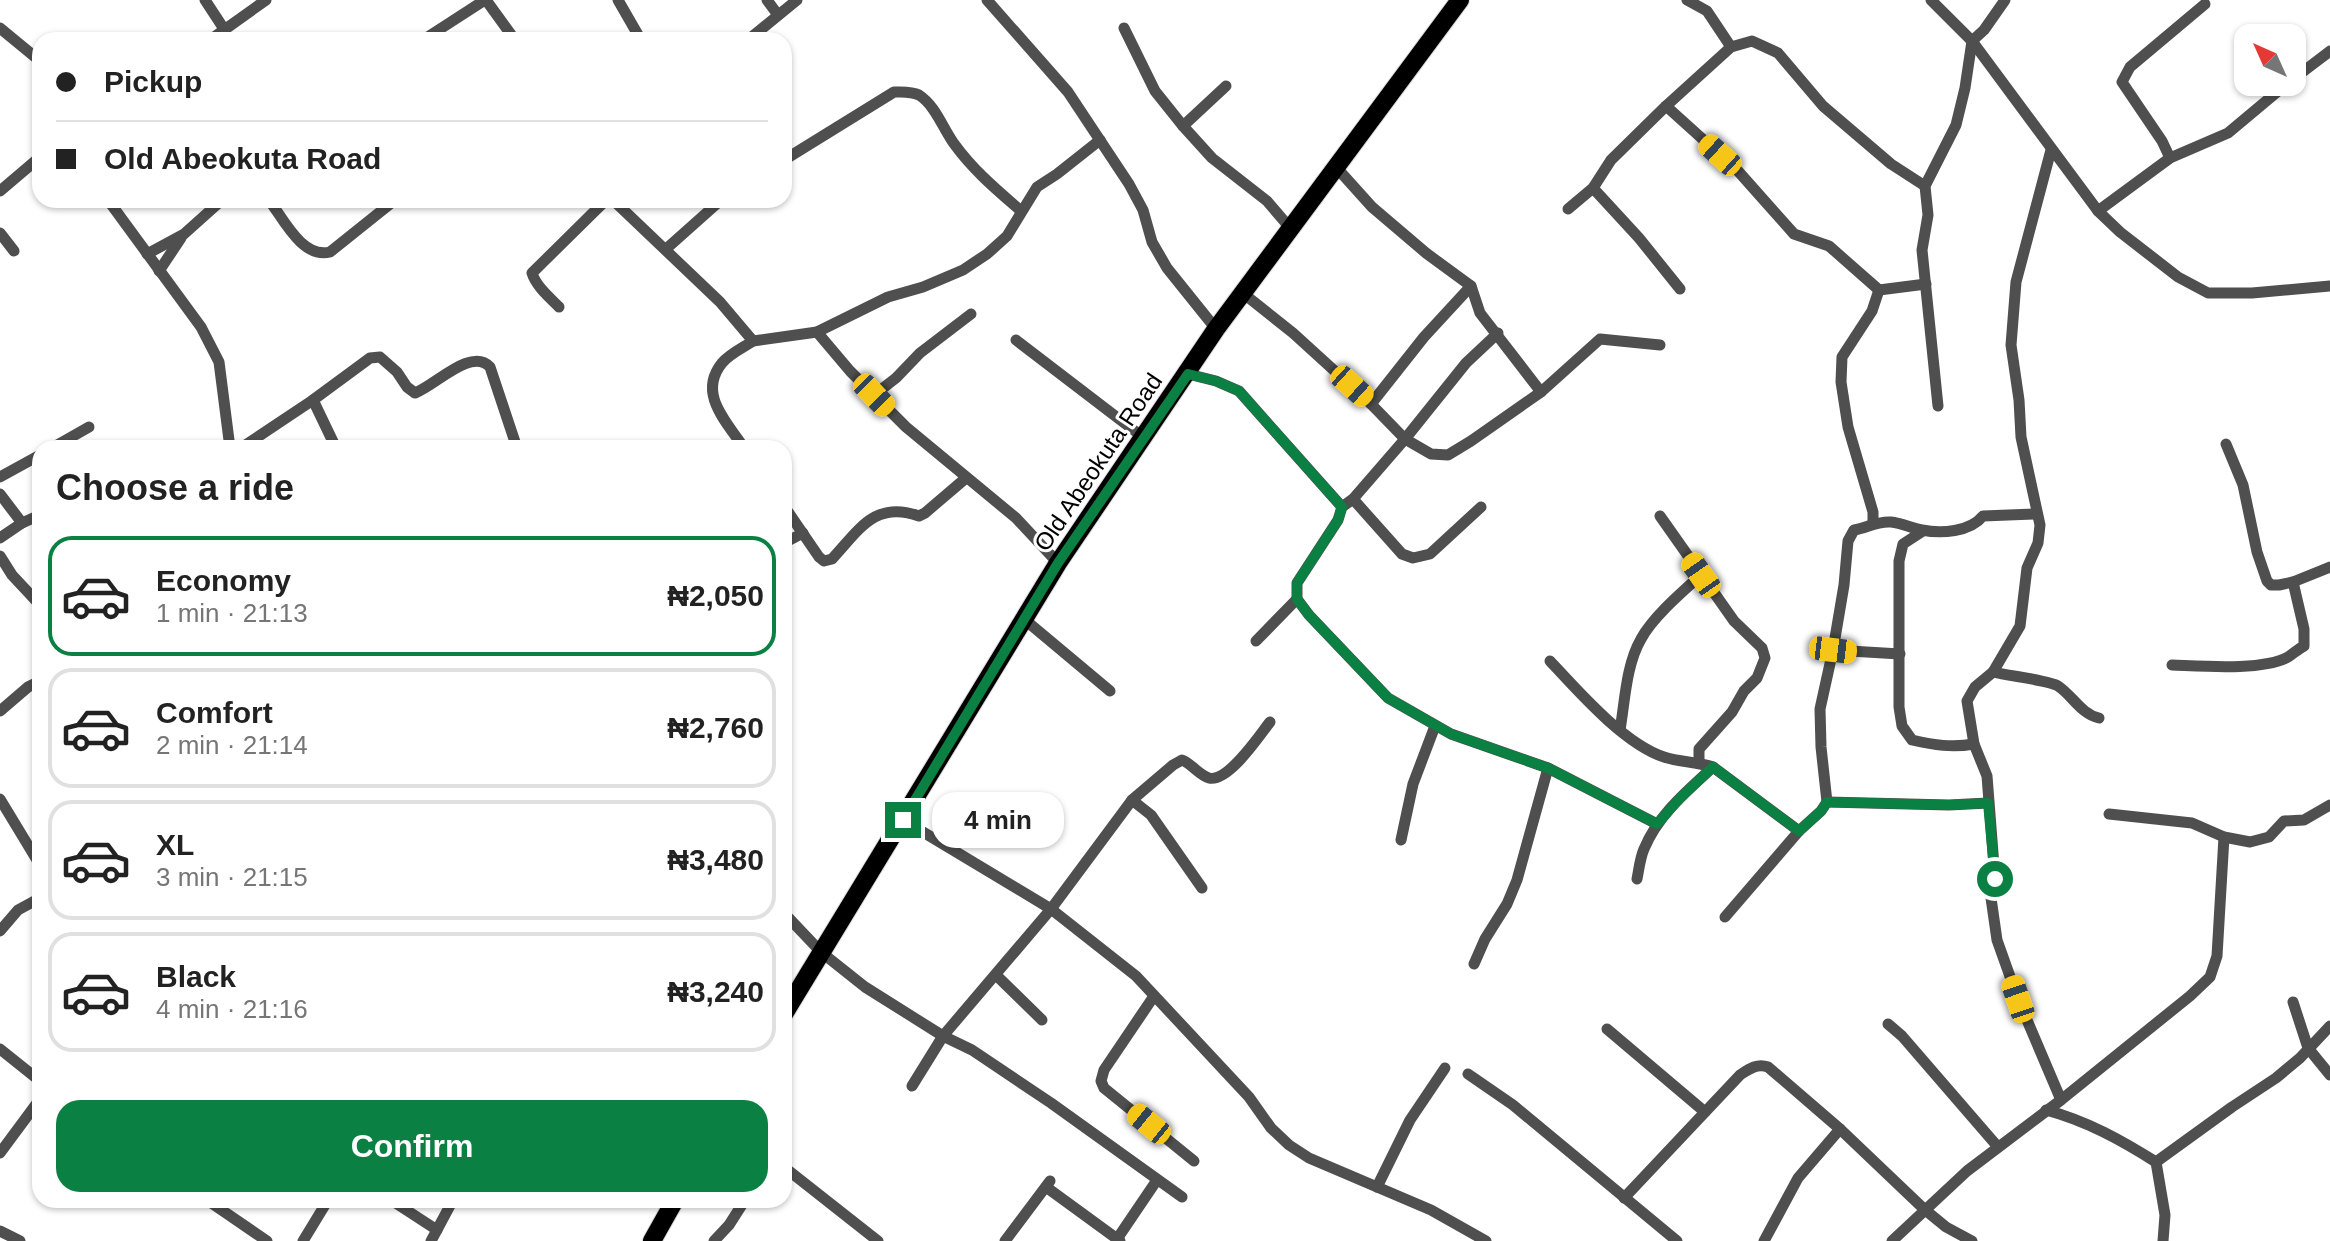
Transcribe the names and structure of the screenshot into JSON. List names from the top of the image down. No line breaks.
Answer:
{"streets":{"highway":["Old Abeokuta Road"]},"north":"top left","page":{"banner":["Pickup","Old Abeokuta Road"],"heading":"Choose a ride","list":[{"name":"Economy","note":"1 min · 21:13","value":"₦2,050"},{"name":"Comfort","note":"2 min · 21:14","value":"₦2,760"},{"name":"XL","note":"3 min · 21:15","value":"₦3,480"},{"name":"Black","note":"4 min · 21:16","value":"₦3,240"}],"bubble":"4 min","buttons":"Confirm"}}
